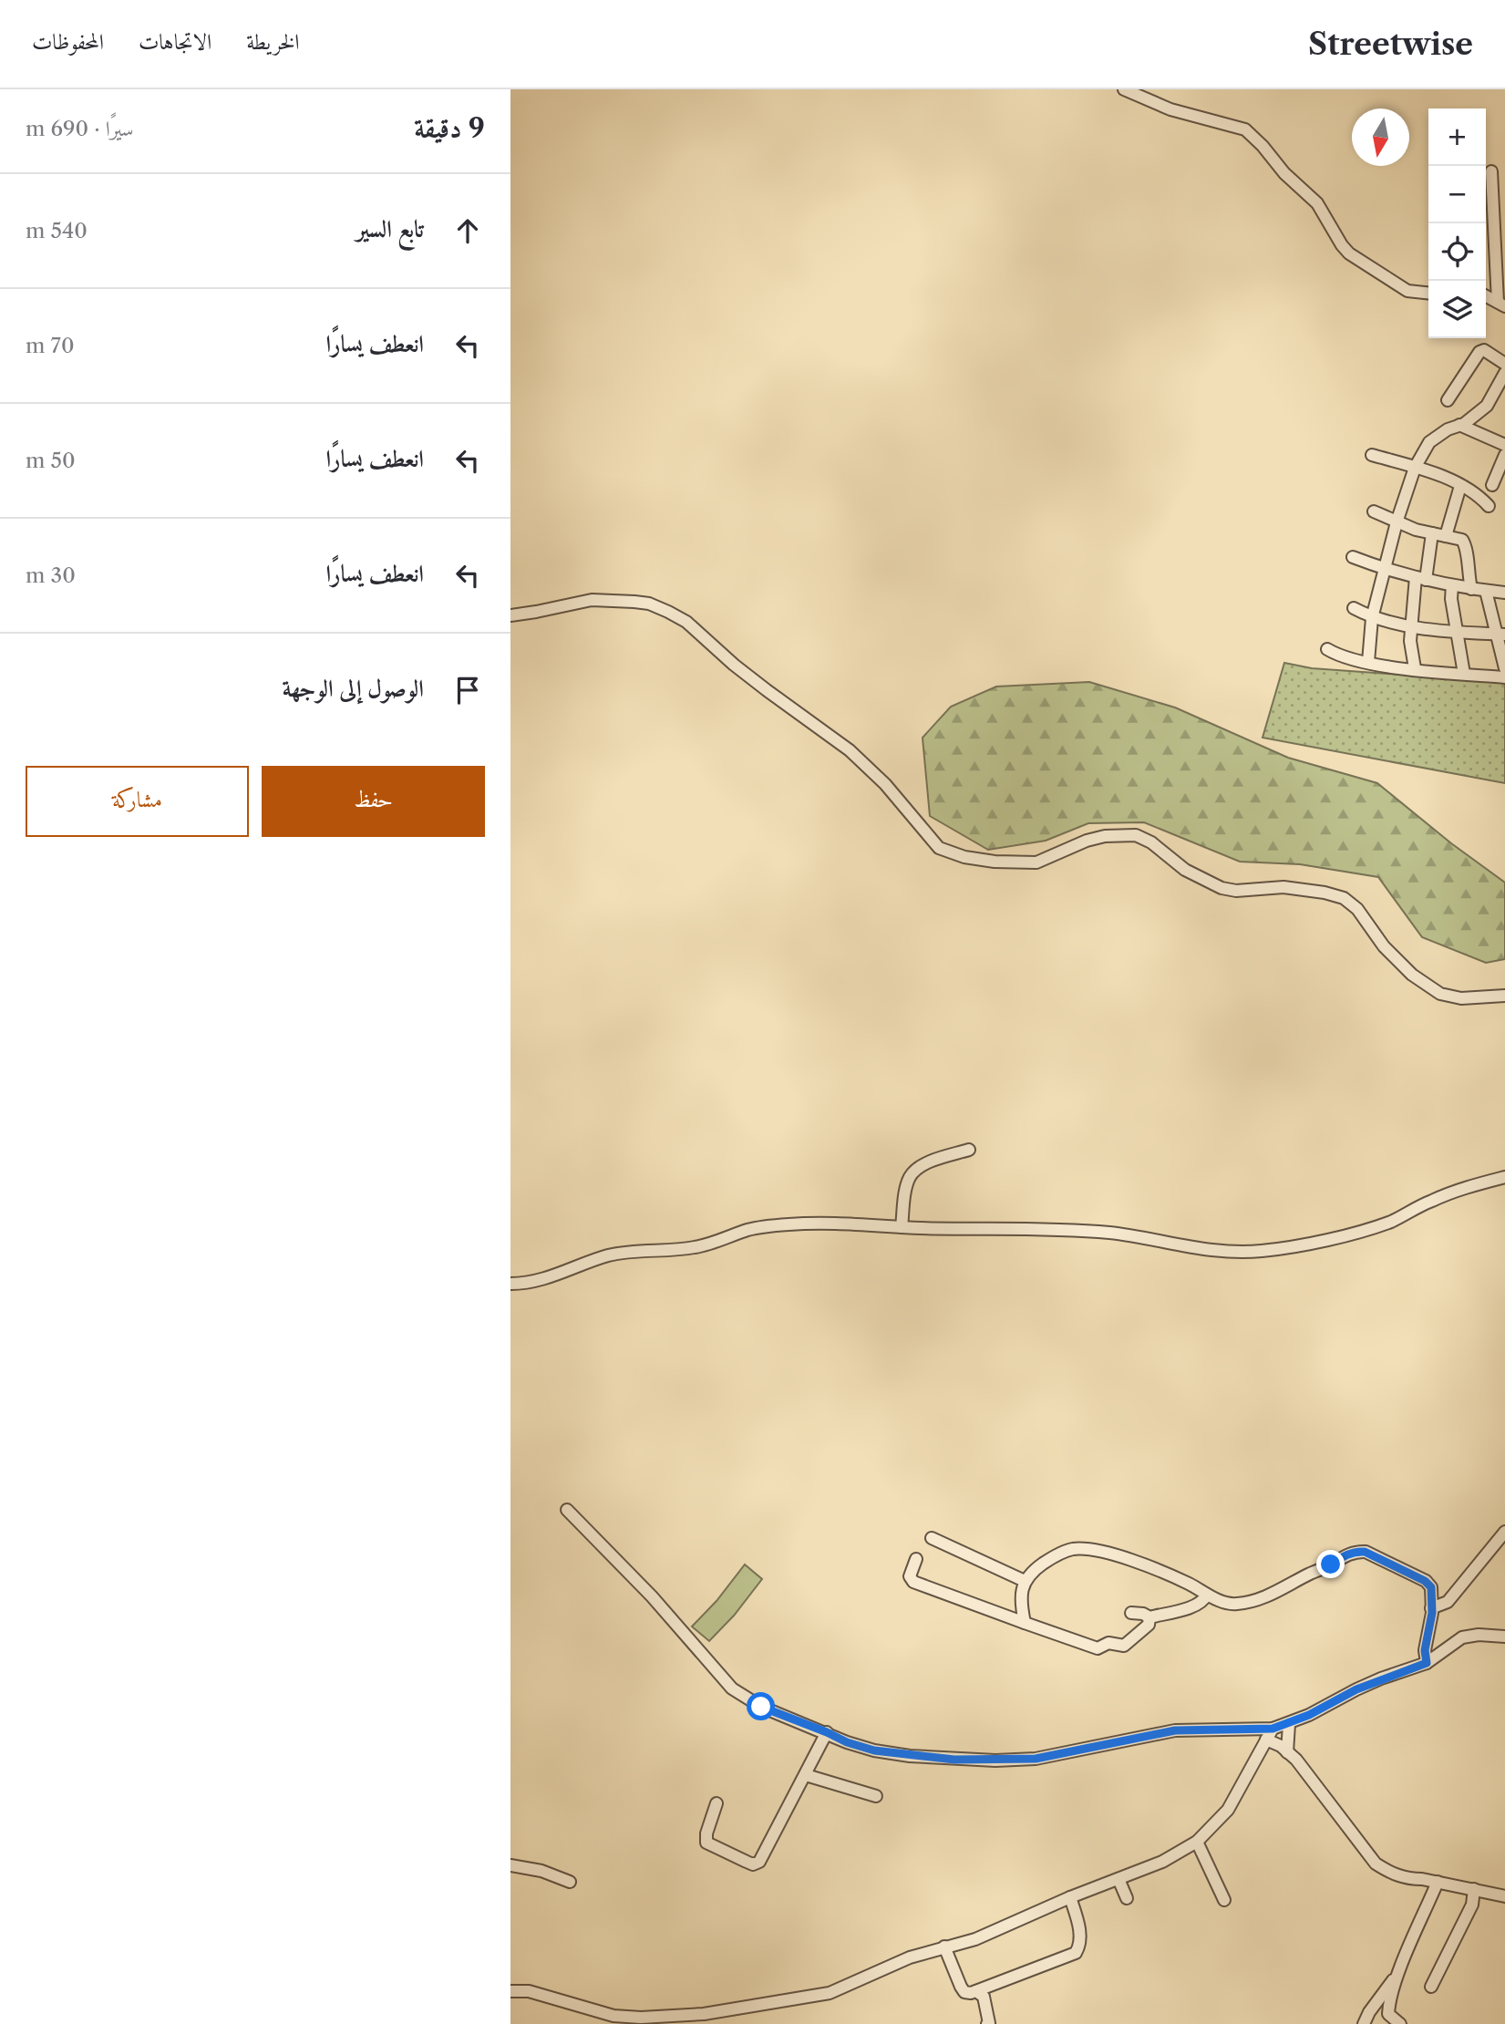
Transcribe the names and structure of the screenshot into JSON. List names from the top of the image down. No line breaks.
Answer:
{"north":"bottom","page":{"header":"Streetwise","nav":["الخريطة","الاتجاهات","المحفوظات"],"heading":["9 دقيقة","سيرًا · 690 m"],"map_buttons":["+","−"],"list":[["تابع السير","540 m"],["انعطف يسارًا","70 m"],["انعطف يسارًا","50 m"],["انعطف يسارًا","30 m"],"الوصول إلى الوجهة"],"buttons":["حفظ","مشاركة"]}}
